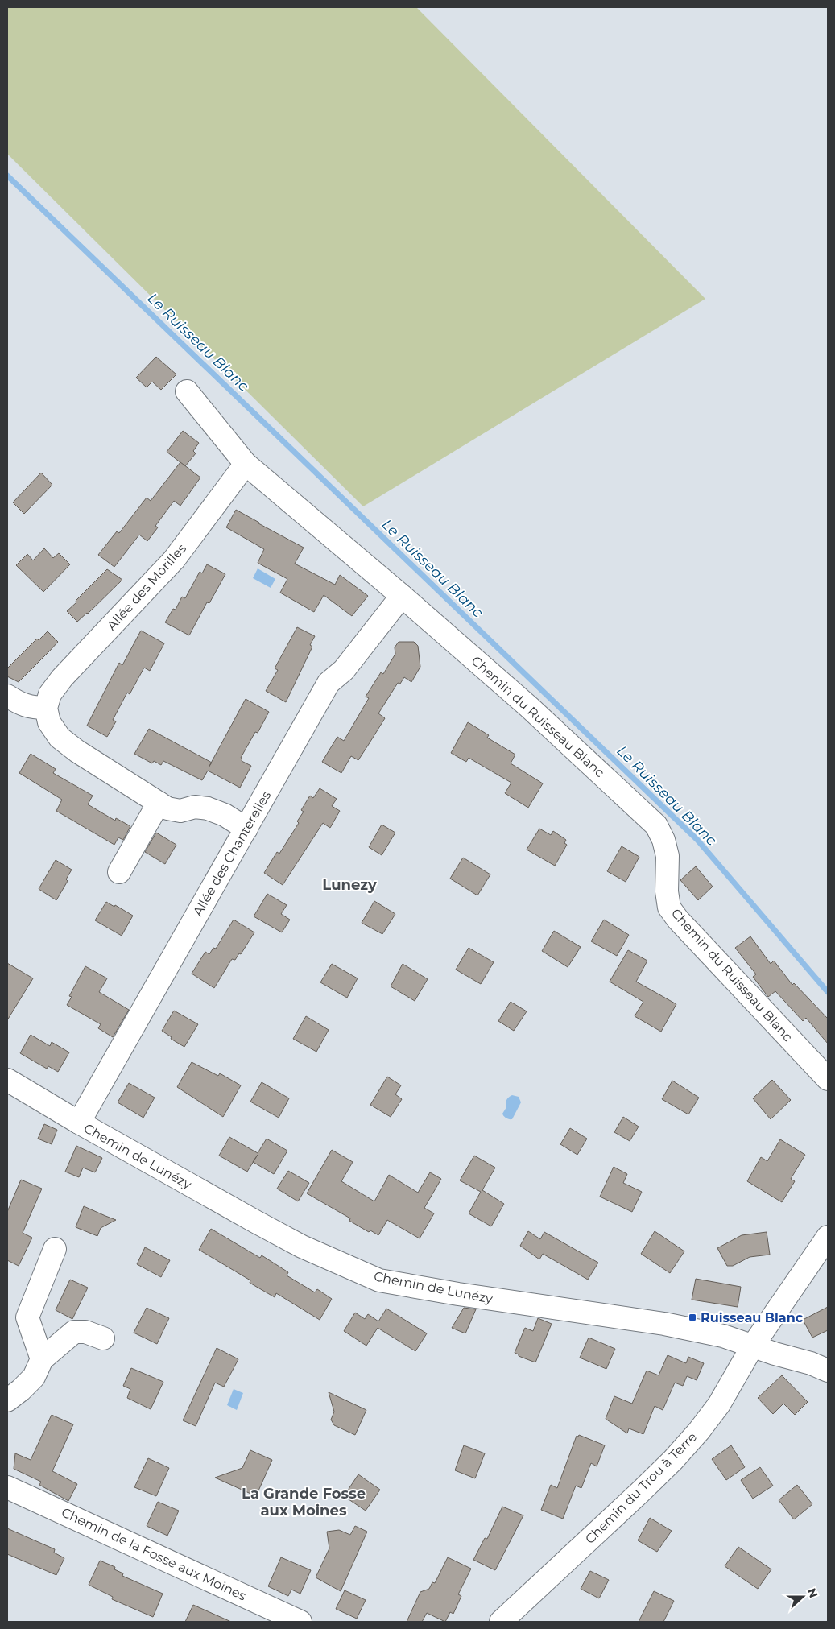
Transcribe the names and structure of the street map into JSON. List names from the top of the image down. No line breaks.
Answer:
{"streets":{"street":["Allée des Morilles","Chemin du Ruisseau Blanc","Allée des Chanterelles","Chemin de Lunézy","Chemin du Trou à Terre","Chemin de la Fosse aux Moines"]},"crossings":[["Allée des Morilles","Chemin du Ruisseau Blanc"],["Chemin du Ruisseau Blanc","Allée des Chanterelles"],["Allée des Chanterelles","Chemin de Lunézy"],["Chemin de Lunézy","Chemin du Trou à Terre"]],"districts":["Lunezy","La Grande Fosse aux Moines"],"water":["Le Ruisseau Blanc"],"places":{"transit":["Ruisseau Blanc"]},"north":"right"}
